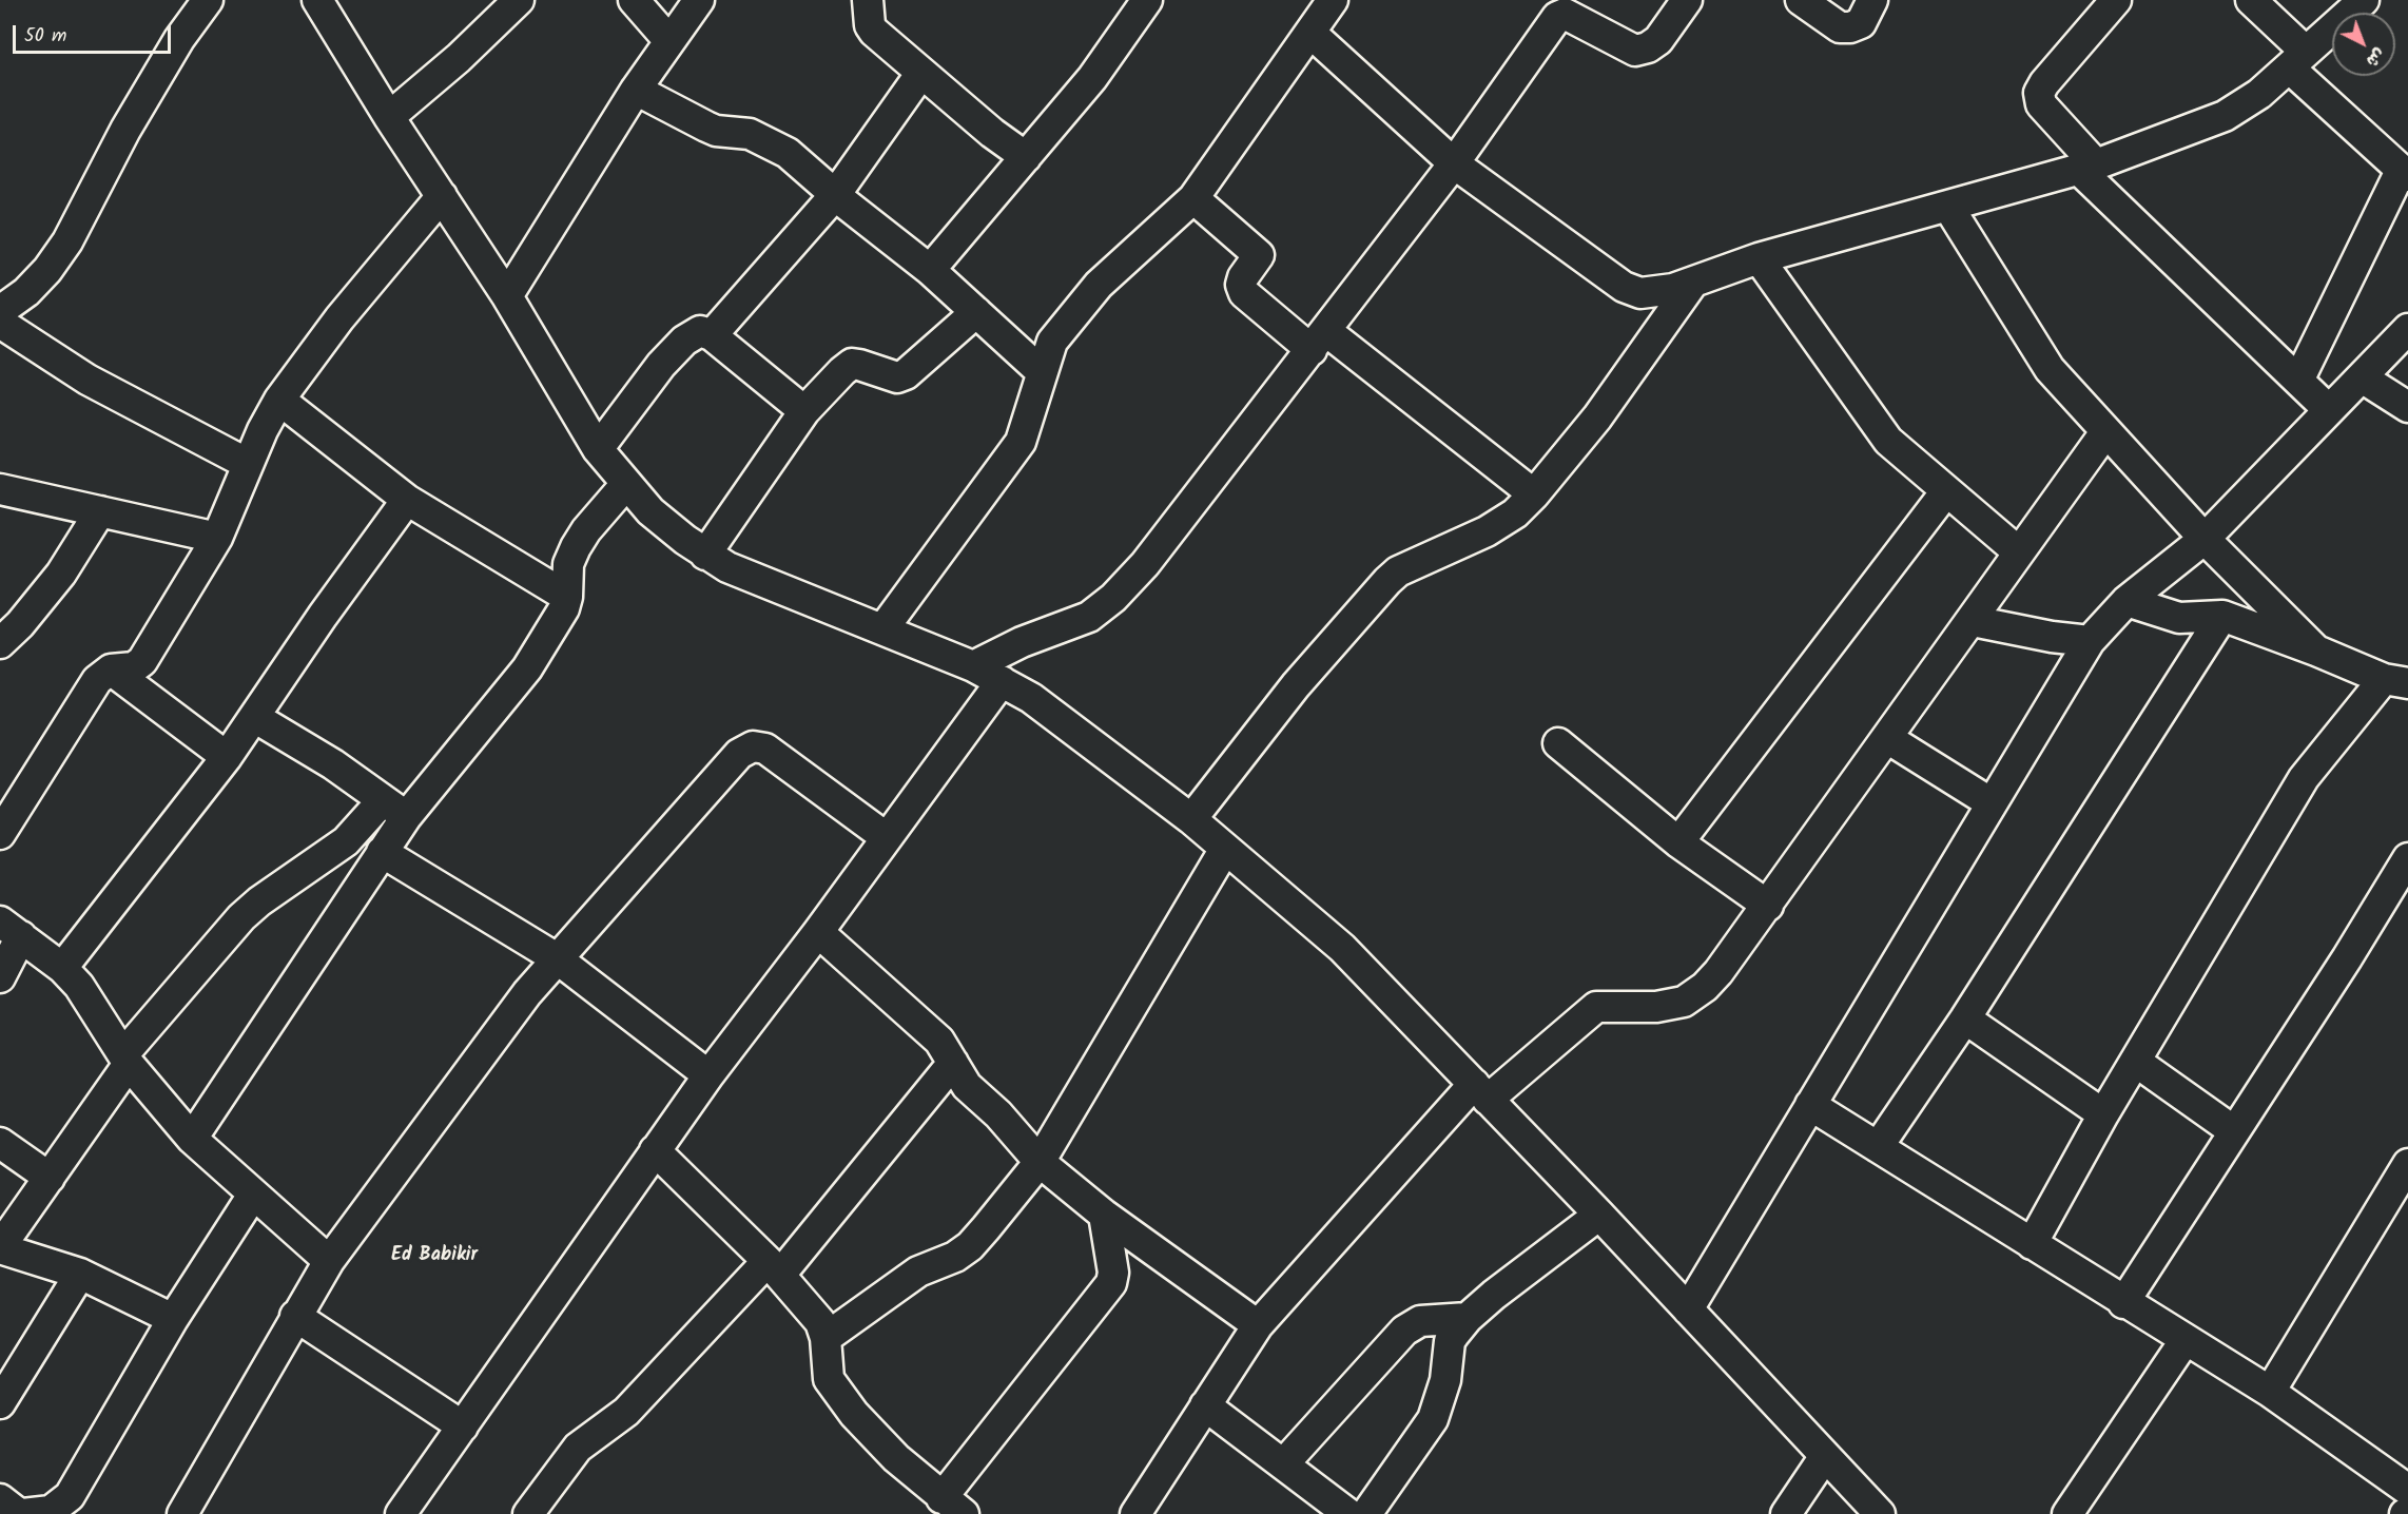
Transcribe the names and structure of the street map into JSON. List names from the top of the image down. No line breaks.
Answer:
{"districts":["Ed Babikir"],"scale_bar":"50 m","north":"bottom right"}
